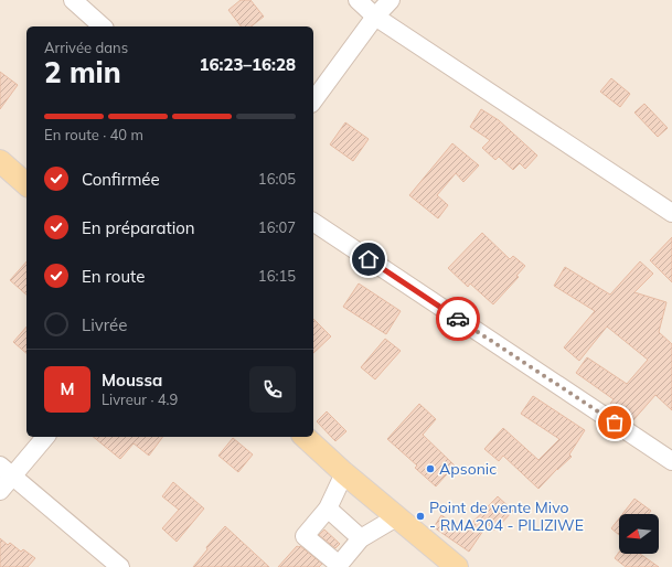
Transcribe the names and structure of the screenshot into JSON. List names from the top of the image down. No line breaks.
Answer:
{"places":["Apsonic","Point de vente Mivo - RMA204 - PILIZIWE"],"north":"left","page":{"heading":["2 min","Arrivée dans","16:23–16:28"],"panel":["Moussa","Livreur · 4.9"],"bar":"En route · 40 m","list":[["Confirmée","16:05"],["En préparation","16:07"],["En route","16:15"],"Livrée"],"round":"M"}}
